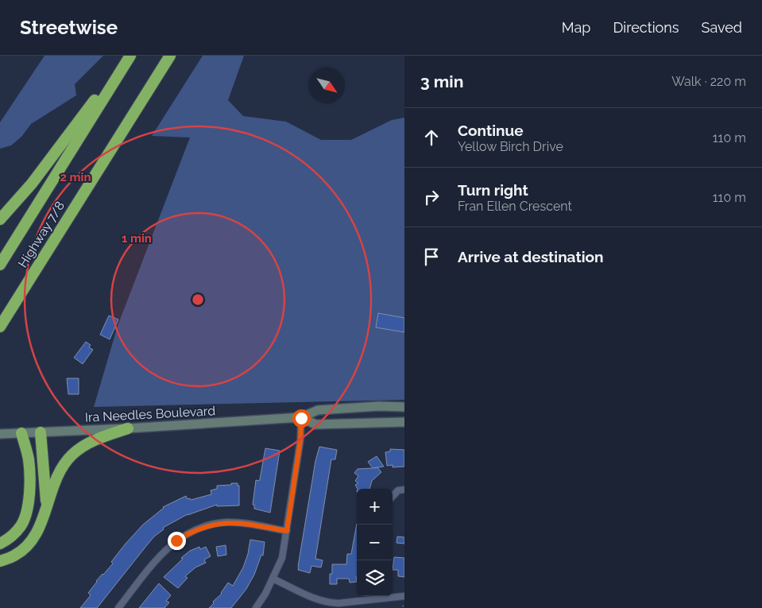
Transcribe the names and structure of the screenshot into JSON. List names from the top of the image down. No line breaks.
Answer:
{"streets":{"highway":["Highway 7/8"],"main road":["Ira Needles Boulevard"]},"north":"bottom right","page":{"header":"Streetwise","nav":["Map","Directions","Saved"],"heading":["3 min","Walk · 220 m"],"list":[["Continue","Yellow Birch Drive","110 m"],["Turn right","Fran Ellen Crescent","110 m"],"Arrive at destination"],"map_buttons":["+","−"]},"rings":["2 min","1 min"]}
